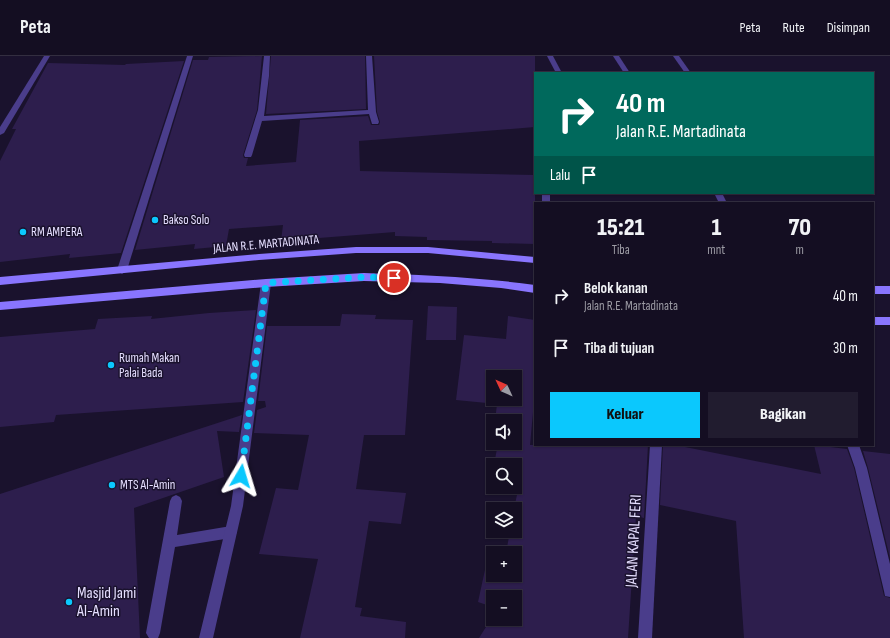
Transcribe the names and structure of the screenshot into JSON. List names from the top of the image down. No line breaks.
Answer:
{"streets":{"street":["JALAN R.E. MARTADINATA","JALAN KAPAL FERI"]},"places":["Bakso Solo","RM AMPERA","Rumah Makan Palai Bada","MTS Al-Amin","Masjid Jami Al-Amin"],"north":"top left","page":{"header":"Peta","nav":["Peta","Rute","Disimpan"],"turn":["40 m","Jalan R.E. Martadinata"],"then":"Lalu","eta":["15:21","Tiba","1","mnt","70","m"],"list":[{"name":"Belok kanan","note":"Jalan R.E. Martadinata","value":"40 m"},{"name":"Tiba di tujuan","value":"30 m"}],"map_buttons":["+","−"],"buttons":["Keluar","Bagikan"]}}
